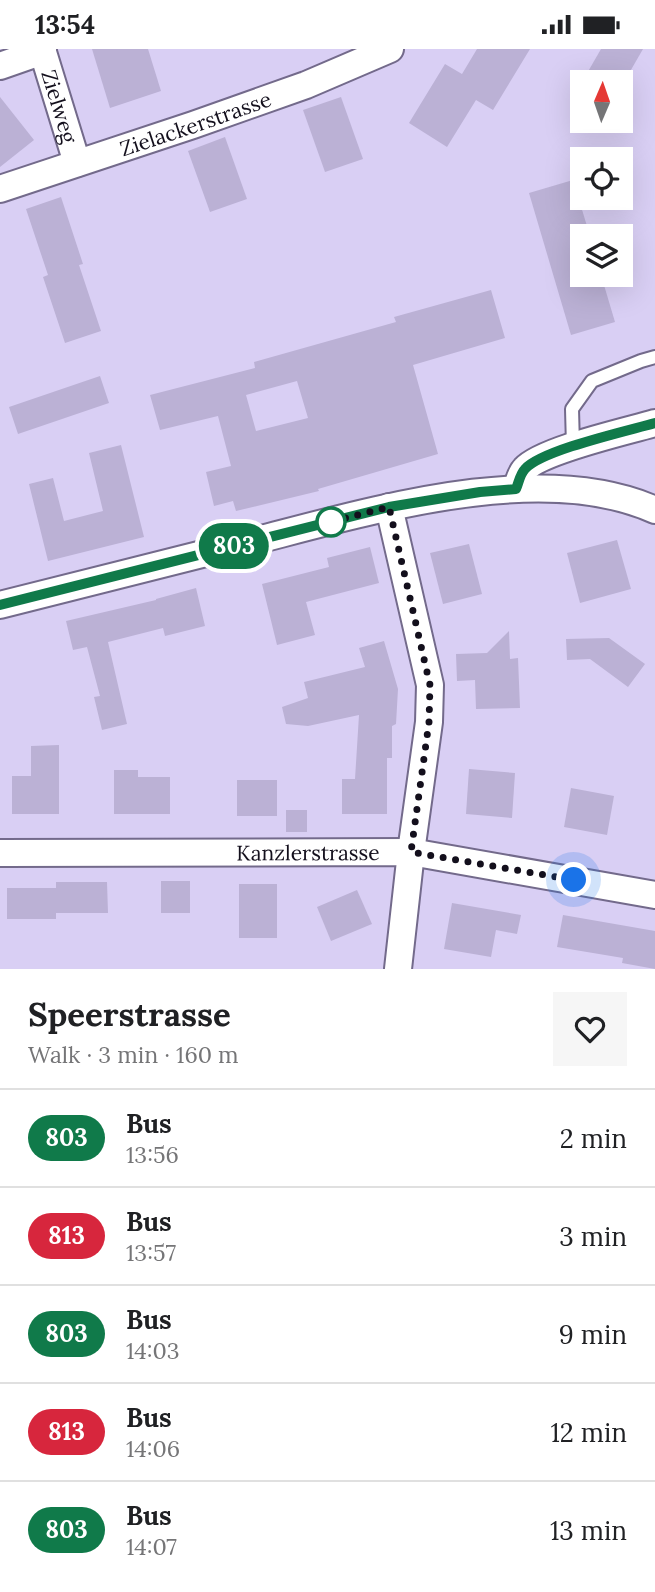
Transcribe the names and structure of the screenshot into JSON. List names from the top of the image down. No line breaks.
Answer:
{"streets":{"street":["Zielweg","Zielackerstrasse","Kanzlerstrasse"]},"crossings":[["Zielweg","Zielackerstrasse"]],"lines":["bus line 803"],"north":"top","page":{"status":"13:54","on_map":"803","heading":["Speerstrasse","Walk · 3 min · 160 m"],"list":[{"mark":"803","name":"Bus","note":"13:56","value":"2 min"},{"mark":"813","name":"Bus","note":"13:57","value":"3 min"},{"mark":"803","name":"Bus","note":"14:03","value":"9 min"},{"mark":"813","name":"Bus","note":"14:06","value":"12 min"},{"mark":"803","name":"Bus","note":"14:07","value":"13 min"}]}}
